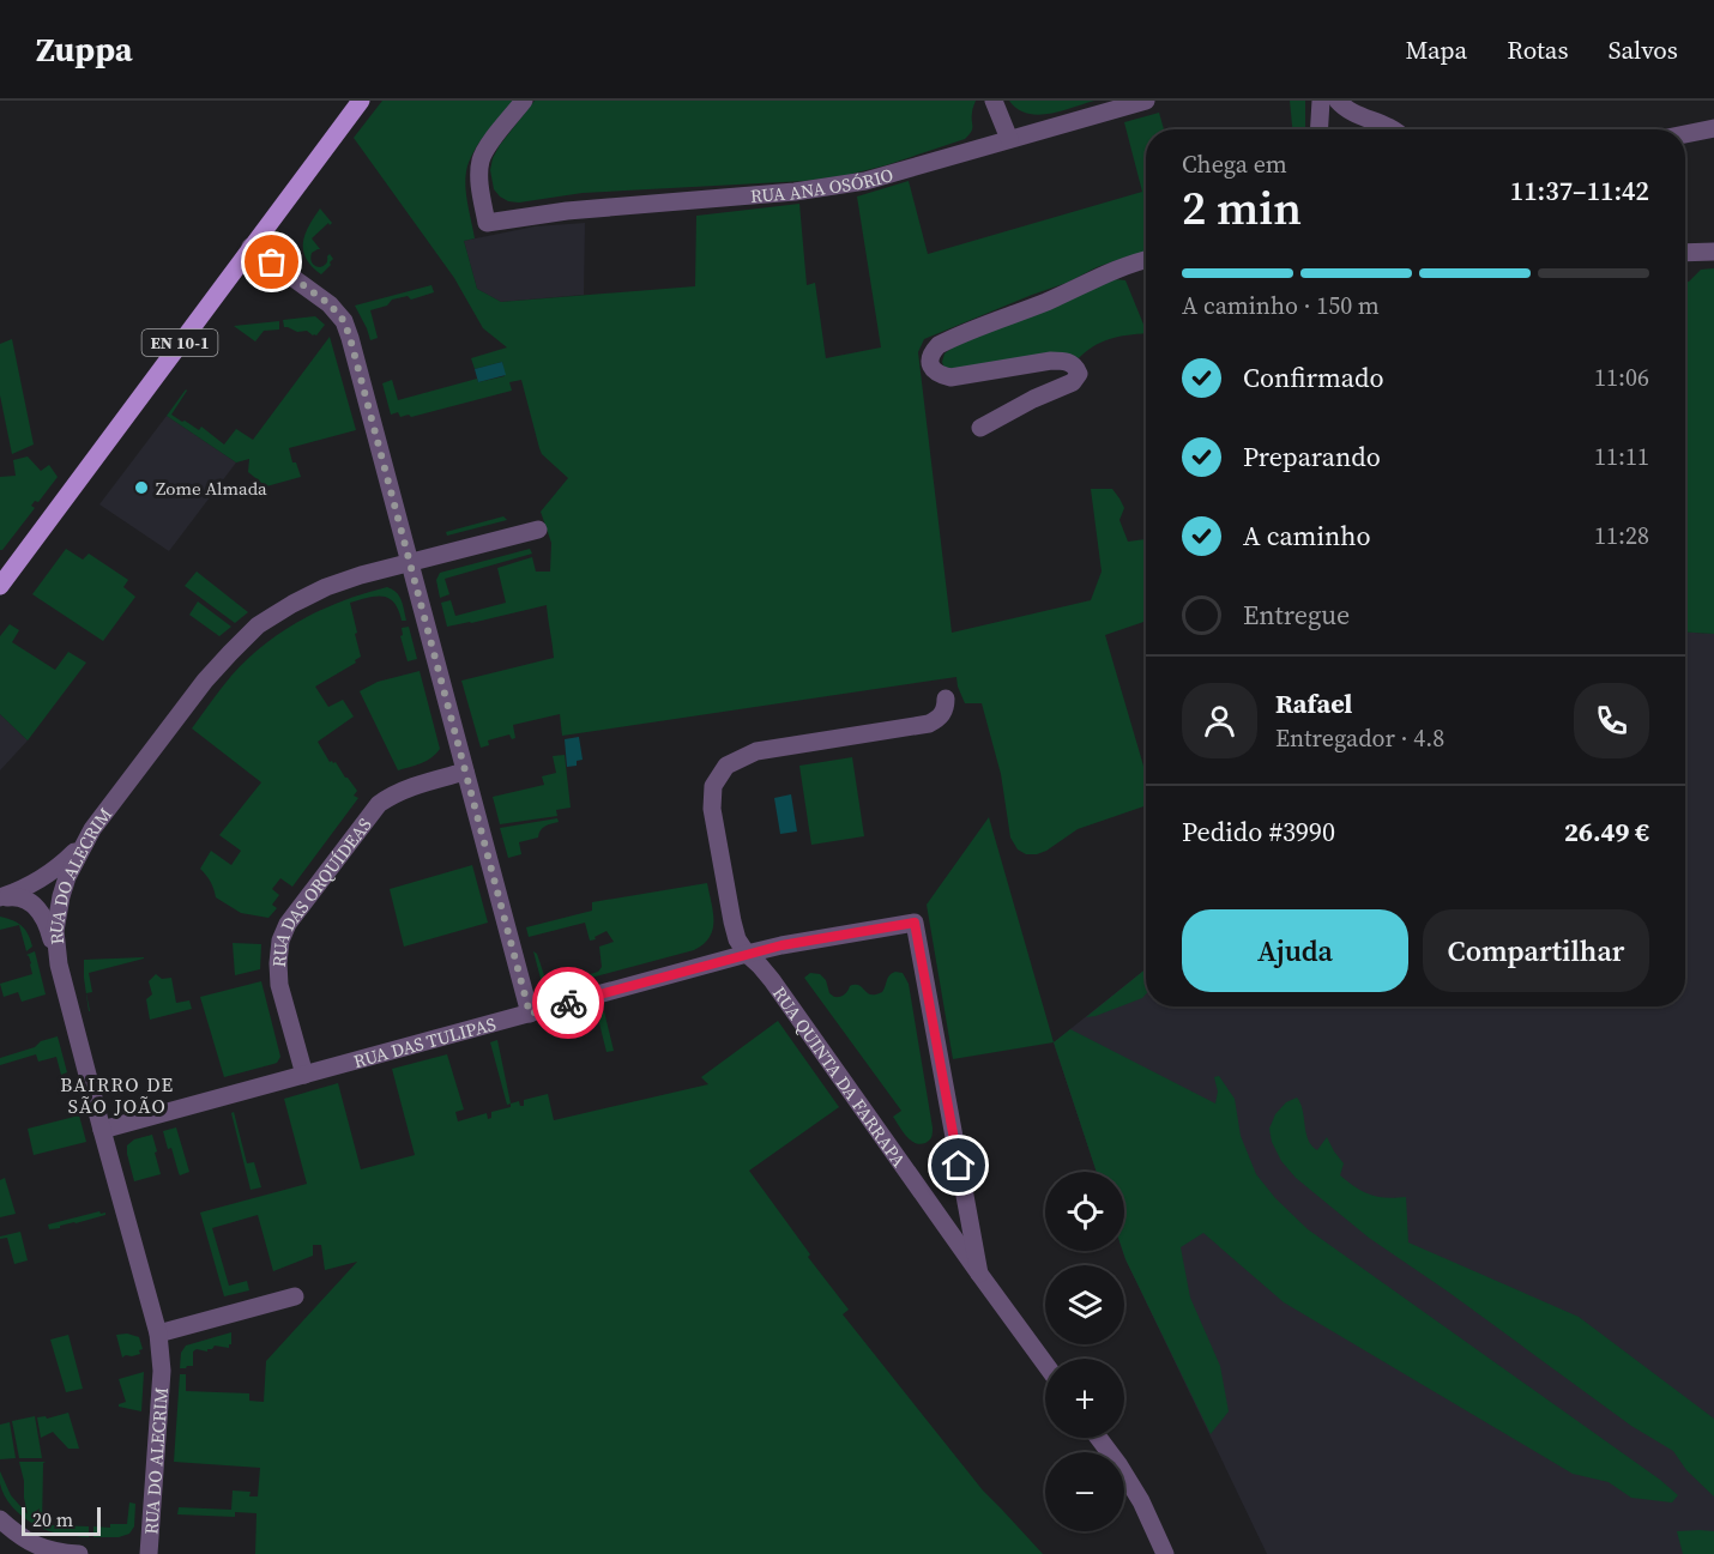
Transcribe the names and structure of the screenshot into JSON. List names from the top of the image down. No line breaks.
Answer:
{"streets":{"main road":["EN 10-1"],"street":["RUA ANA OSÓRIO","RUA DO ALECRIM","RUA DAS ORQUÍDEAS","RUA DAS TULIPAS","RUA QUINTA DA FARRAPA"]},"crossings":[["RUA DO ALECRIM","RUA DAS TULIPAS"],["RUA DAS ORQUÍDEAS","RUA DAS TULIPAS"],["RUA DAS TULIPAS","RUA QUINTA DA FARRAPA"]],"districts":["BAIRRO DE SÃO JOÃO"],"places":["Zome Almada"],"scale_bar":"20 m","page":{"header":"Zuppa","nav":["Mapa","Rotas","Salvos"],"heading":["2 min","Chega em","11:37–11:42"],"panel":["Rafael","Entregador · 4.8","Pedido #3990","26.49 €"],"bar":"A caminho · 150 m","list":[["Confirmado","11:06"],["Preparando","11:11"],["A caminho","11:28"],"Entregue"],"buttons":["Ajuda","Compartilhar"],"map_buttons":["+","−"],"scale":"20 m"}}
